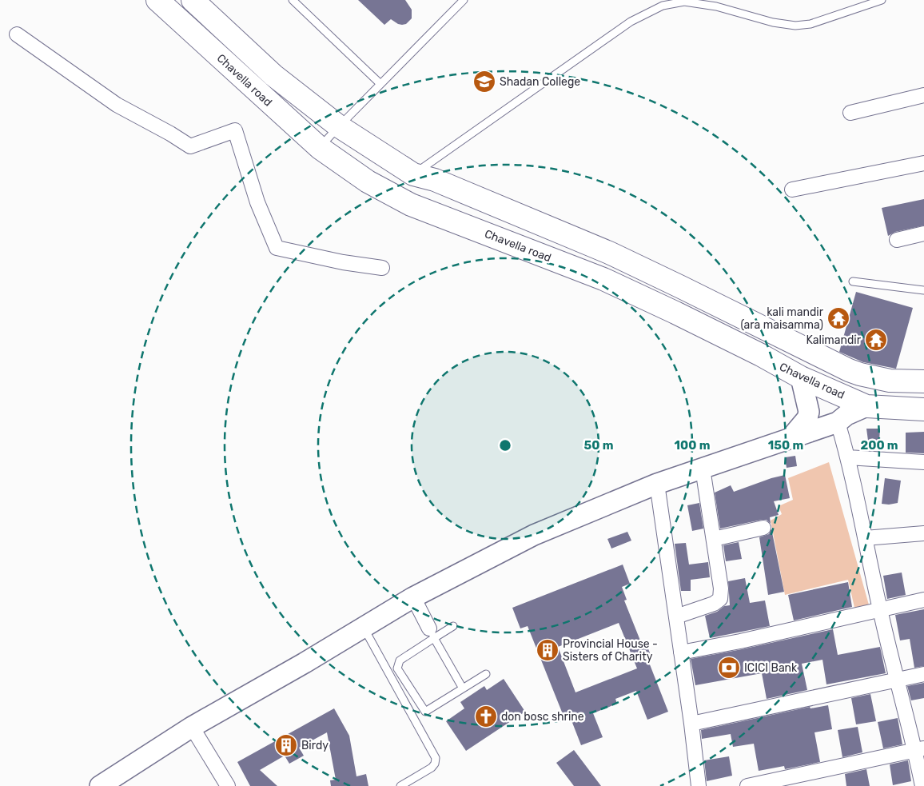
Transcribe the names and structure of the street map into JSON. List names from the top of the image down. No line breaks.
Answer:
{"streets":{"highway":["Chavella road"]},"places":{"school or university":["Shadan College"],"temple":["kali mandir (ara maisamma)","Kalimandir"],"building":["Provincial House - Sisters of Charity","Birdy"],"bank":["ICICI Bank"],"church":["don bosc shrine"]},"rings":["50 m","100 m","150 m","200 m"]}
